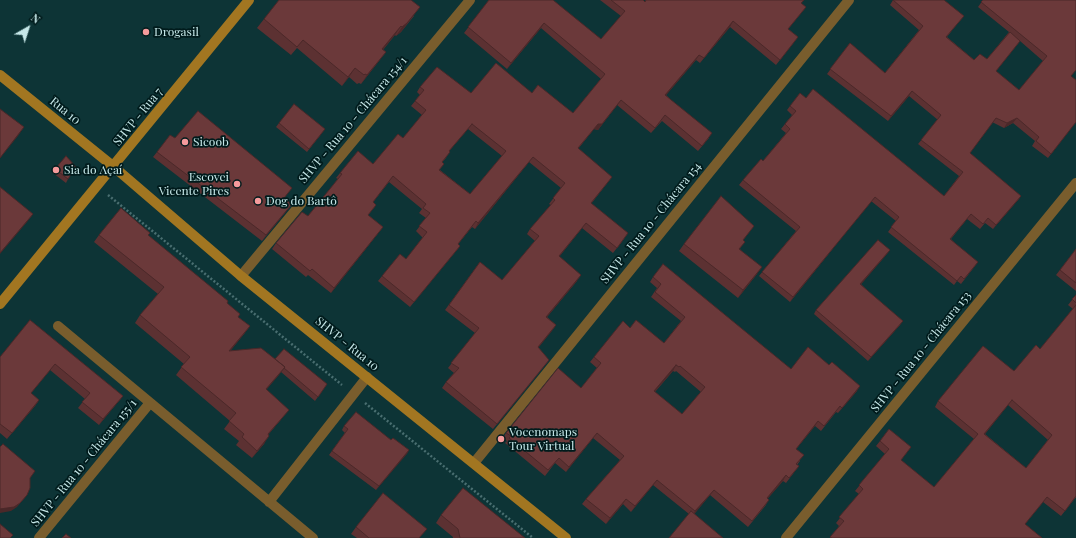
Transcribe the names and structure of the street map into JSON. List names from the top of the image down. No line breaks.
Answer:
{"streets":{"street":["Rua 10","SHVP - Rua 7","SHVP - Rua 10 - Chácara 154/1","SHVP - Rua 10 - Chácara 154","SHVP - Rua 10","SHVP - Rua 10 - Chácara 153","SHVP - Rua 10 - Chácara 155/1"]},"crossings":[["Rua 10","SHVP - Rua 7"],["Rua 10","SHVP - Rua 10"],["SHVP - Rua 7","SHVP - Rua 10"],["SHVP - Rua 10 - Chácara 154/1","SHVP - Rua 10"],["SHVP - Rua 10 - Chácara 154","SHVP - Rua 10"]],"places":["Drogasil","Sicoob","Sia do Açaí","Escovei Vicente Pires","Dog do Bartô","Vocenomaps Tour Virtual"],"north":"top right"}
